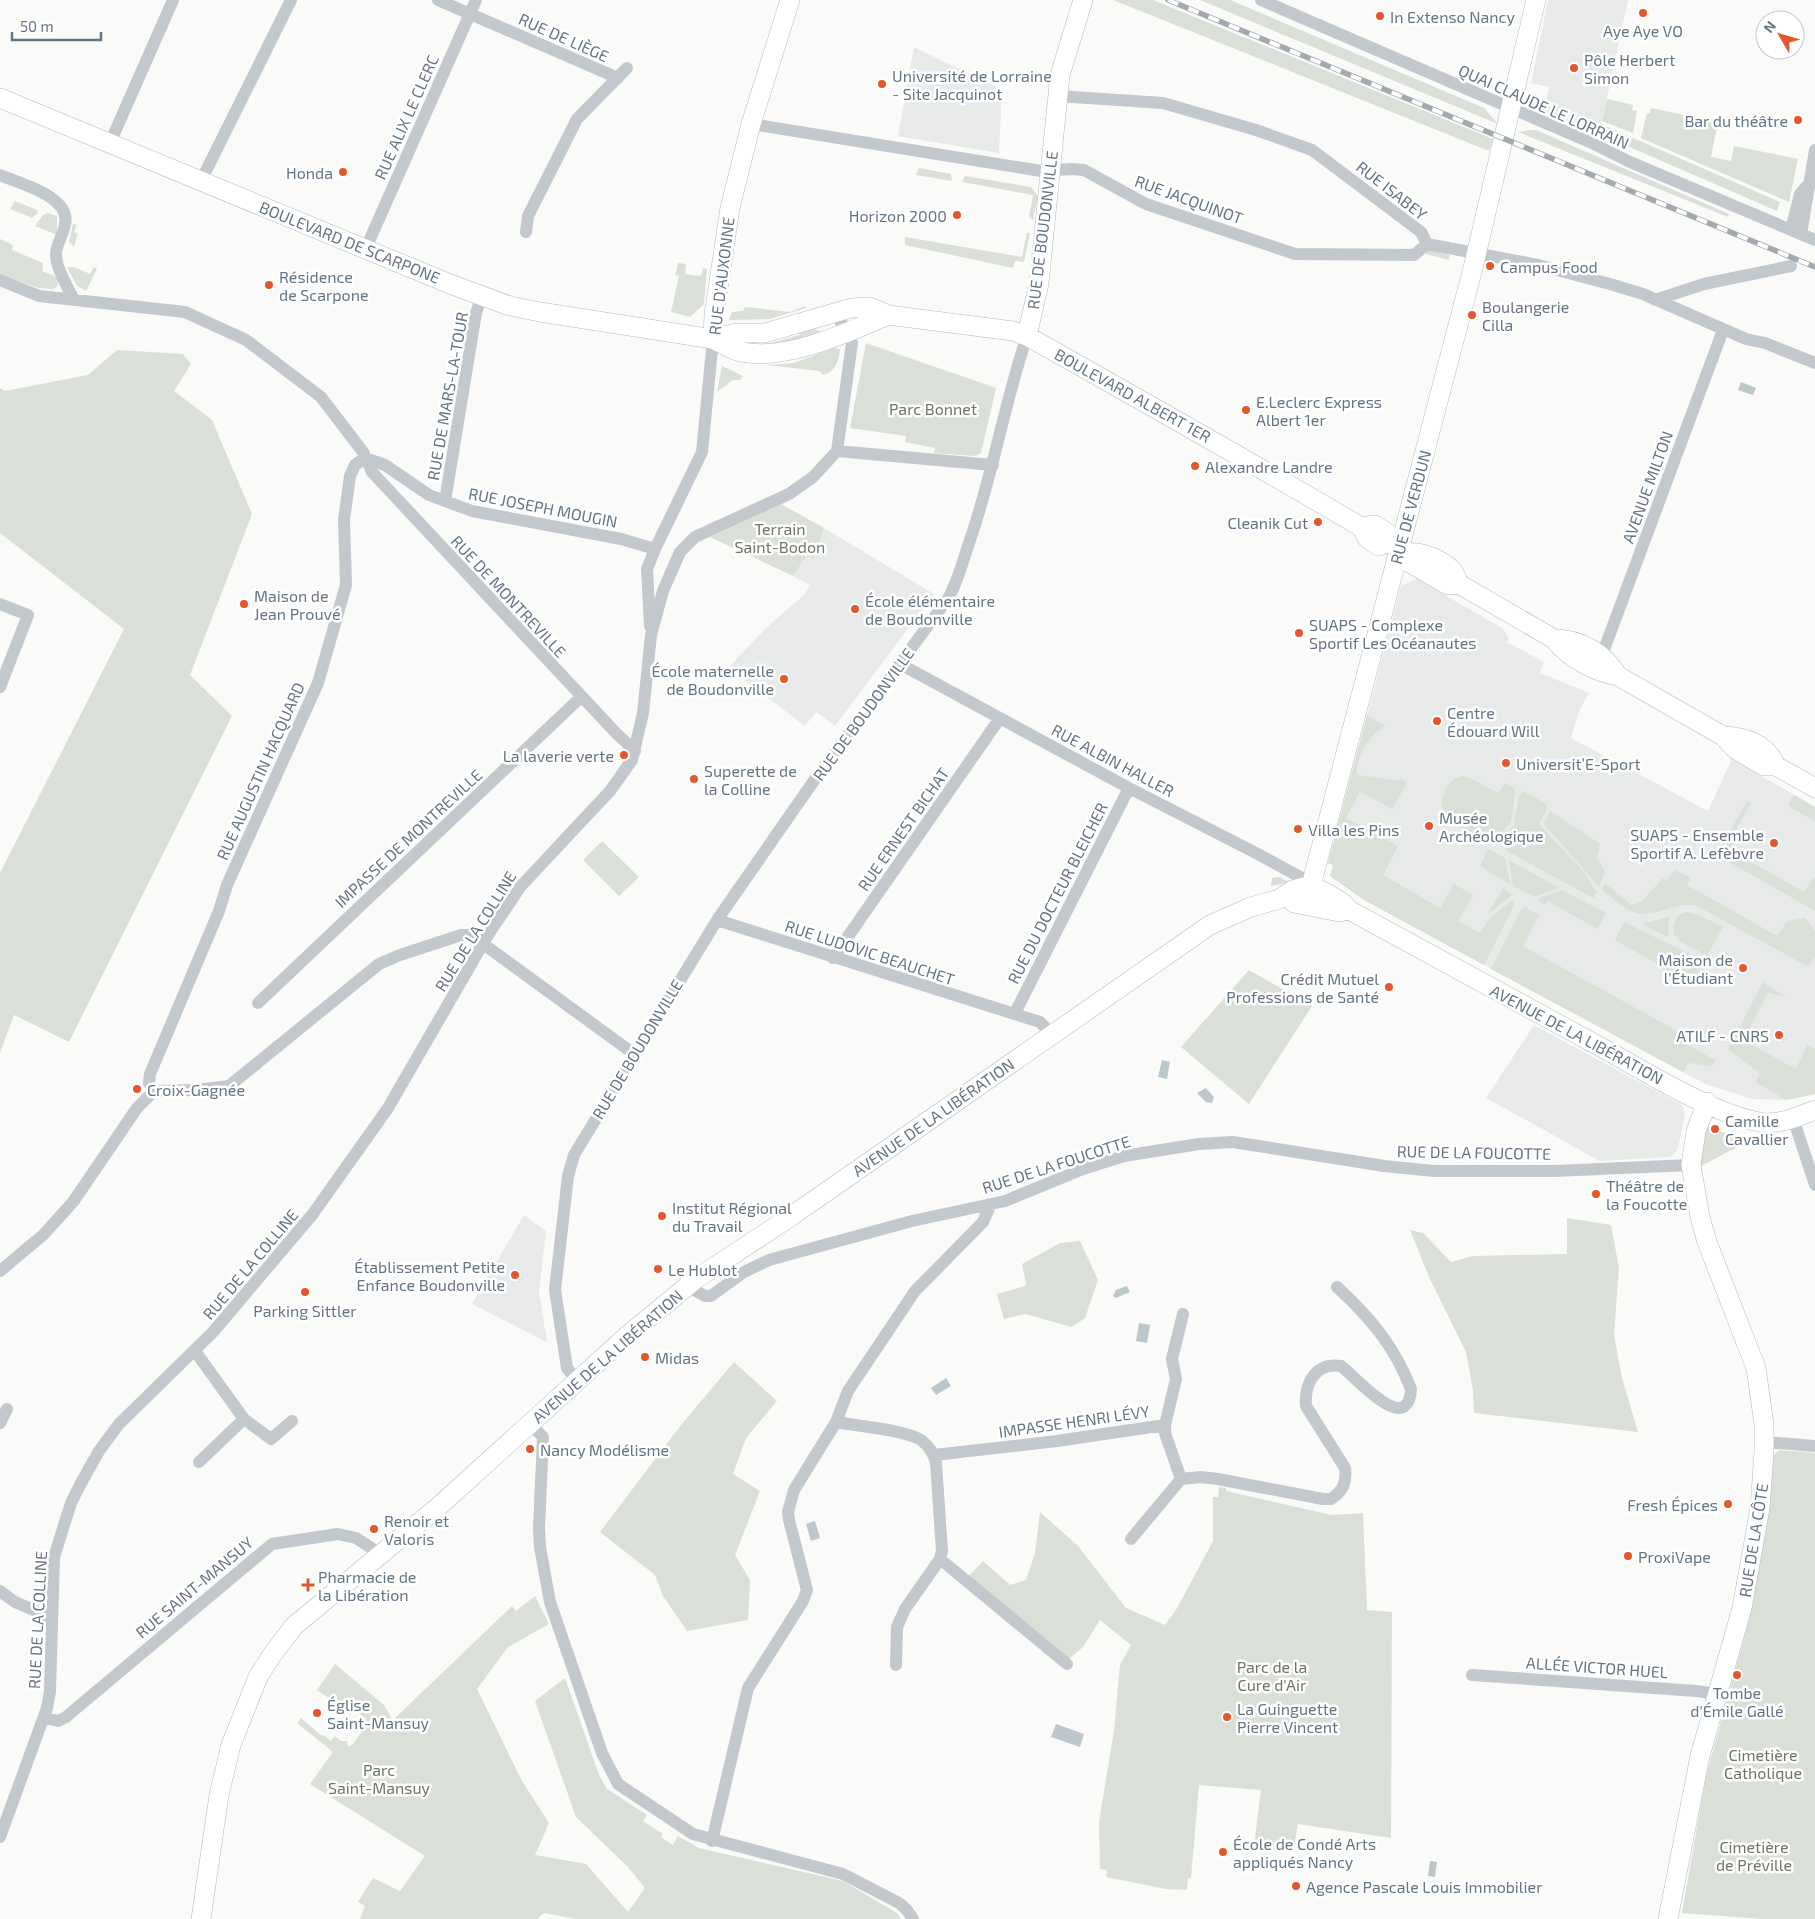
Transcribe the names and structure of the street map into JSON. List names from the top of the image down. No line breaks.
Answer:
{"streets":{"main road":["RUE DE BOUDONVILLE","BOULEVARD DE SCARPONE","RUE D'AUXONNE","BOULEVARD ALBERT 1ER","RUE DE VERDUN","AVENUE DE LA LIBÉRATION","RUE DE LA CÔTE"],"street":["RUE DE LIÈGE","QUAI CLAUDE LE LORRAIN","RUE ALIX LE CLERC","RUE ISABEY","RUE JACQUINOT","RUE DE MARS-LA-TOUR","AVENUE MILTON","RUE JOSEPH MOUGIN","RUE DE MONTREVILLE","RUE ALBIN HALLER","RUE AUGUSTIN HACQUARD","RUE ERNEST BICHAT","IMPASSE DE MONTREVILLE","RUE DU DOCTEUR BLEICHER","RUE DE LA COLLINE","RUE LUDOVIC BEAUCHET","RUE DE LA FOUCOTTE","IMPASSE HENRI LÉVY","RUE SAINT-MANSUY","ALLÉE VICTOR HUEL"]},"crossings":[["RUE DE LIÈGE","RUE ALIX LE CLERC"],["QUAI CLAUDE LE LORRAIN","RUE DE VERDUN"],["RUE ALIX LE CLERC","BOULEVARD DE SCARPONE"],["RUE ISABEY","RUE JACQUINOT"],["RUE ISABEY","RUE DE BOUDONVILLE"],["RUE ISABEY","AVENUE MILTON"],["RUE ISABEY","RUE DE VERDUN"],["RUE JACQUINOT","RUE DE BOUDONVILLE"],["RUE JACQUINOT","RUE D'AUXONNE"],["RUE DE BOUDONVILLE","BOULEVARD ALBERT 1ER"],["RUE DE BOUDONVILLE","RUE ALBIN HALLER"],["RUE DE BOUDONVILLE","RUE LUDOVIC BEAUCHET"],["RUE DE BOUDONVILLE","AVENUE DE LA LIBÉRATION"],["BOULEVARD DE SCARPONE","RUE D'AUXONNE"],["BOULEVARD DE SCARPONE","BOULEVARD ALBERT 1ER"],["BOULEVARD DE SCARPONE","RUE DE MARS-LA-TOUR"],["RUE D'AUXONNE","BOULEVARD ALBERT 1ER"],["RUE D'AUXONNE","RUE JOSEPH MOUGIN"],["BOULEVARD ALBERT 1ER","AVENUE MILTON"],["BOULEVARD ALBERT 1ER","RUE DE VERDUN"],["RUE DE MARS-LA-TOUR","RUE JOSEPH MOUGIN"],["RUE JOSEPH MOUGIN","RUE DE MONTREVILLE"],["RUE JOSEPH MOUGIN","RUE AUGUSTIN HACQUARD"],["RUE DE VERDUN","RUE ALBIN HALLER"],["RUE DE VERDUN","AVENUE DE LA LIBÉRATION"],["RUE DE MONTREVILLE","RUE AUGUSTIN HACQUARD"],["RUE DE MONTREVILLE","IMPASSE DE MONTREVILLE"],["RUE DE MONTREVILLE","RUE DE LA COLLINE"],["RUE ALBIN HALLER","RUE ERNEST BICHAT"],["RUE ALBIN HALLER","RUE DU DOCTEUR BLEICHER"],["RUE ALBIN HALLER","AVENUE DE LA LIBÉRATION"],["RUE ERNEST BICHAT","RUE LUDOVIC BEAUCHET"],["RUE DU DOCTEUR BLEICHER","RUE LUDOVIC BEAUCHET"],["RUE DE LA COLLINE","RUE SAINT-MANSUY"],["RUE LUDOVIC BEAUCHET","AVENUE DE LA LIBÉRATION"],["AVENUE DE LA LIBÉRATION","RUE DE LA FOUCOTTE"],["AVENUE DE LA LIBÉRATION","RUE DE LA CÔTE"],["AVENUE DE LA LIBÉRATION","RUE SAINT-MANSUY"],["RUE DE LA FOUCOTTE","RUE DE LA CÔTE"],["RUE DE LA CÔTE","ALLÉE VICTOR HUEL"]],"parks":["Parc Bonnet","Terrain Saint-Bodon","Parc de la Cure d'Air","Cimetière Catholique","Parc Saint-Mansuy","Cimetière de Préville"],"places":{"other":["Aye Aye VO","In Extenso Nancy","Pôle Herbert Simon","Université de Lorraine - Site Jacquinot","Bar du théâtre","Honda","Horizon 2000","Campus Food","Résidence de Scarpone","Boulangerie Cilla","E.Leclerc Express Albert 1er","Alexandre Landre","Cleanik Cut","Maison de Jean Prouvé","École élémentaire de Boudonville","SUAPS - Complexe Sportif Les Océanautes","École maternelle de Boudonville","Centre Édouard Will","La laverie verte","Universit’E-Sport","Superette de la Colline","Musée Archéologique","Villa les Pins","SUAPS - Ensemble Sportif A. Lefèbvre","Maison de l'Étudiant","Crédit Mutuel Professions de Santé","ATILF - CNRS","Croix-Gagnée","Camille Cavallier","Théâtre de la Foucotte","Institut Régional du Travail","Le Hublot","Établissement Petite Enfance Boudonville","Parking Sittler","Midas","Nancy Modélisme","Fresh Épices","Renoir et Valoris","ProxiVape","Tombe d'Émile Gallé","Église Saint-Mansuy","La Guinguette Pierre Vincent","École de Condé Arts appliqués Nancy","Agence Pascale Louis Immobilier"],"health":["Pharmacie de la Libération"]},"scale_bar":"50 m","north":"top left"}
